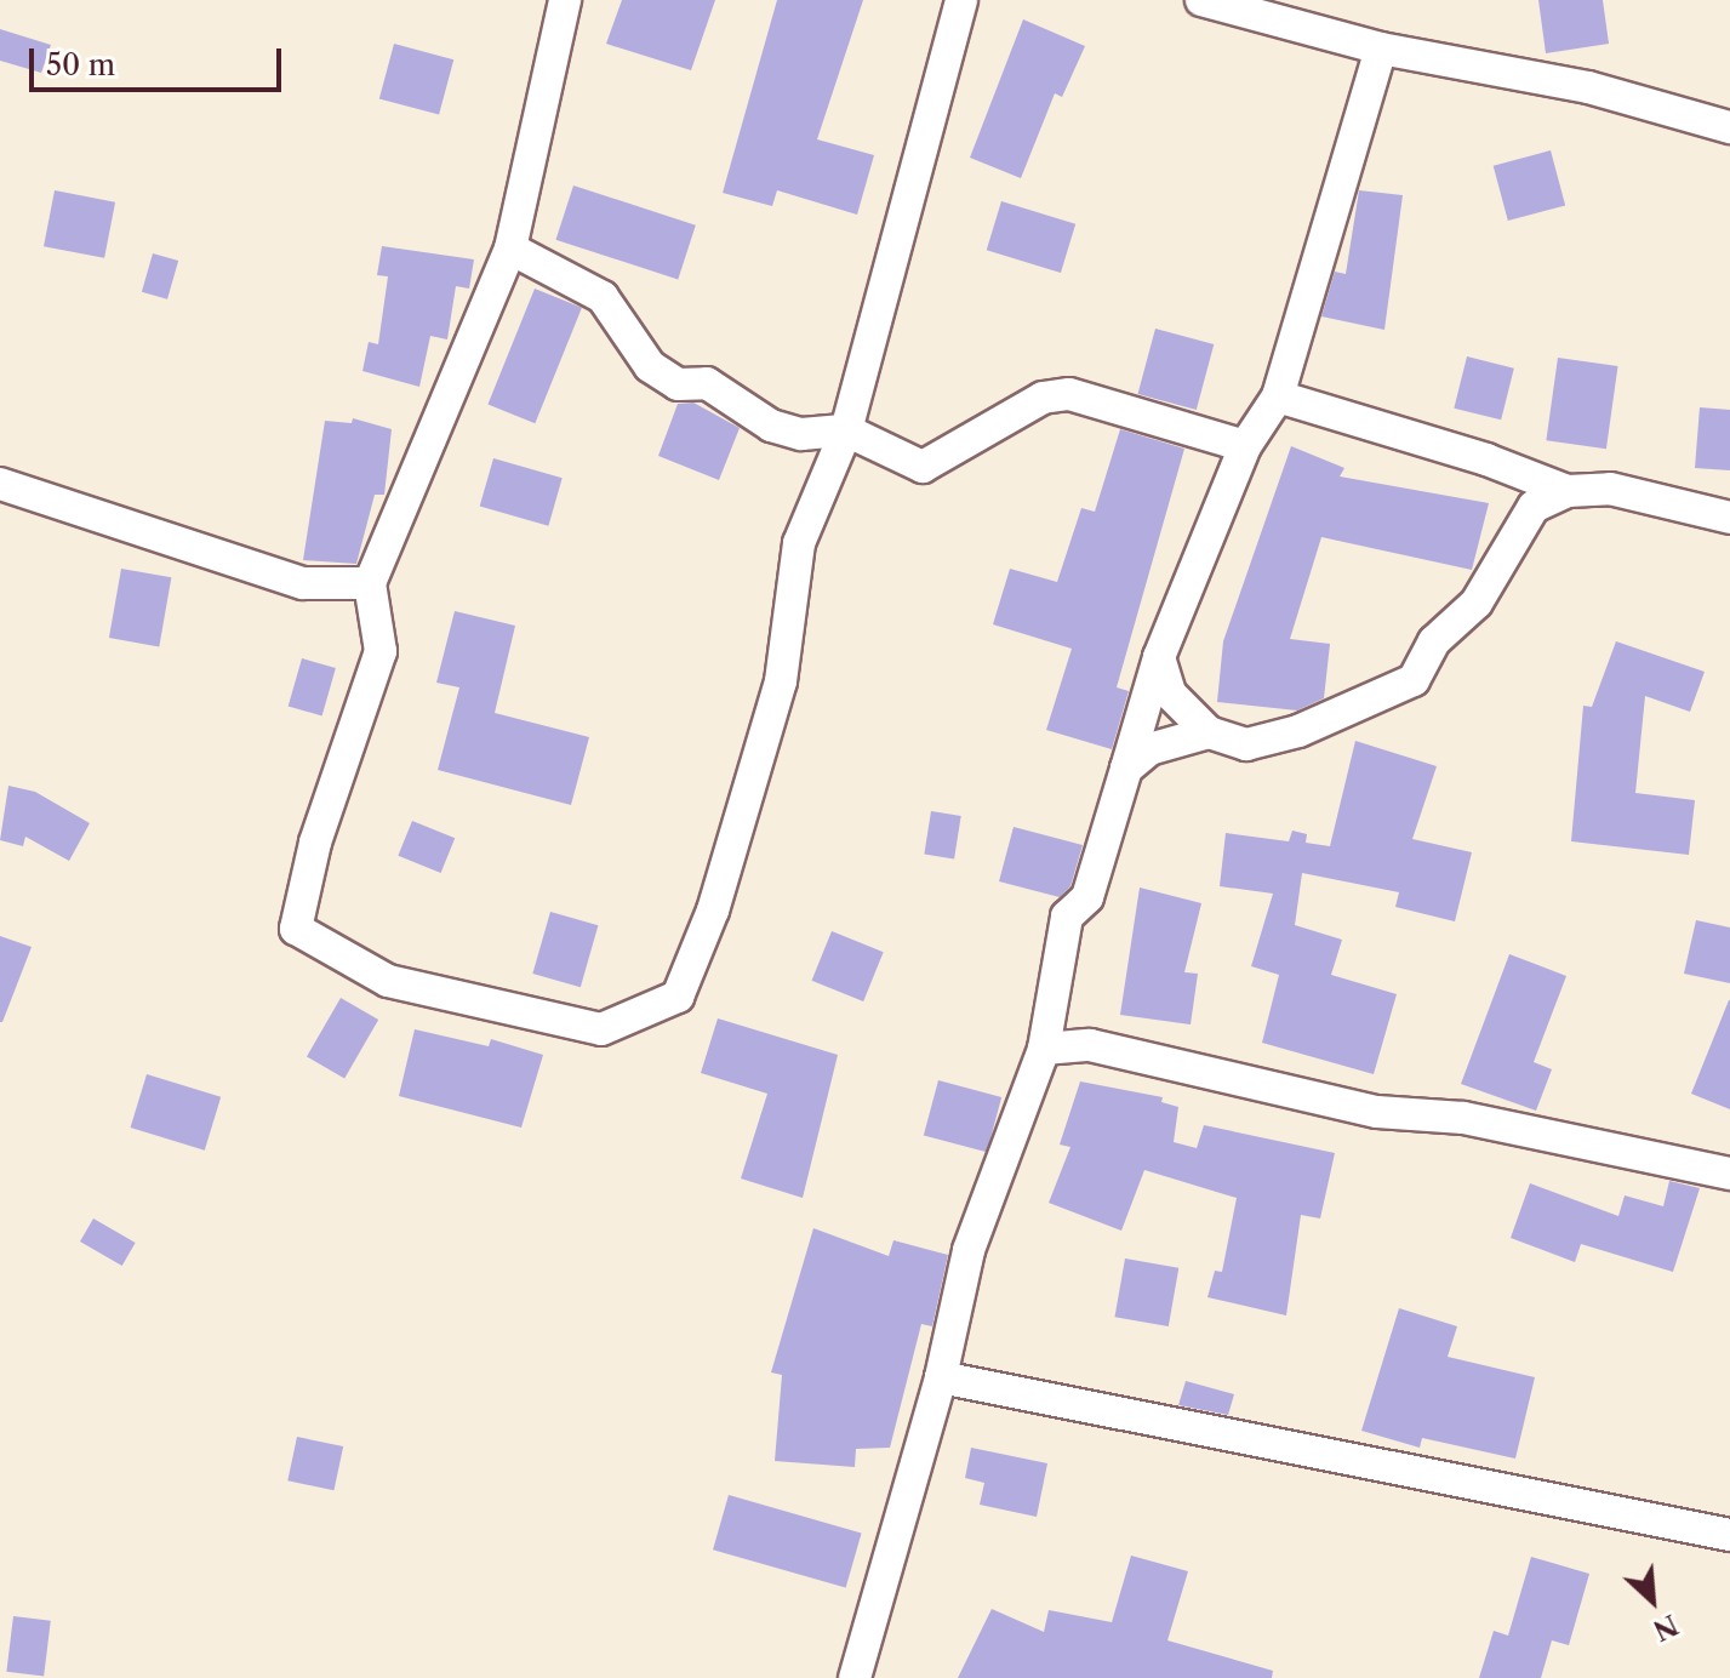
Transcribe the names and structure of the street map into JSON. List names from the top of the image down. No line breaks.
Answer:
{"scale_bar":"50 m","north":"bottom right"}
